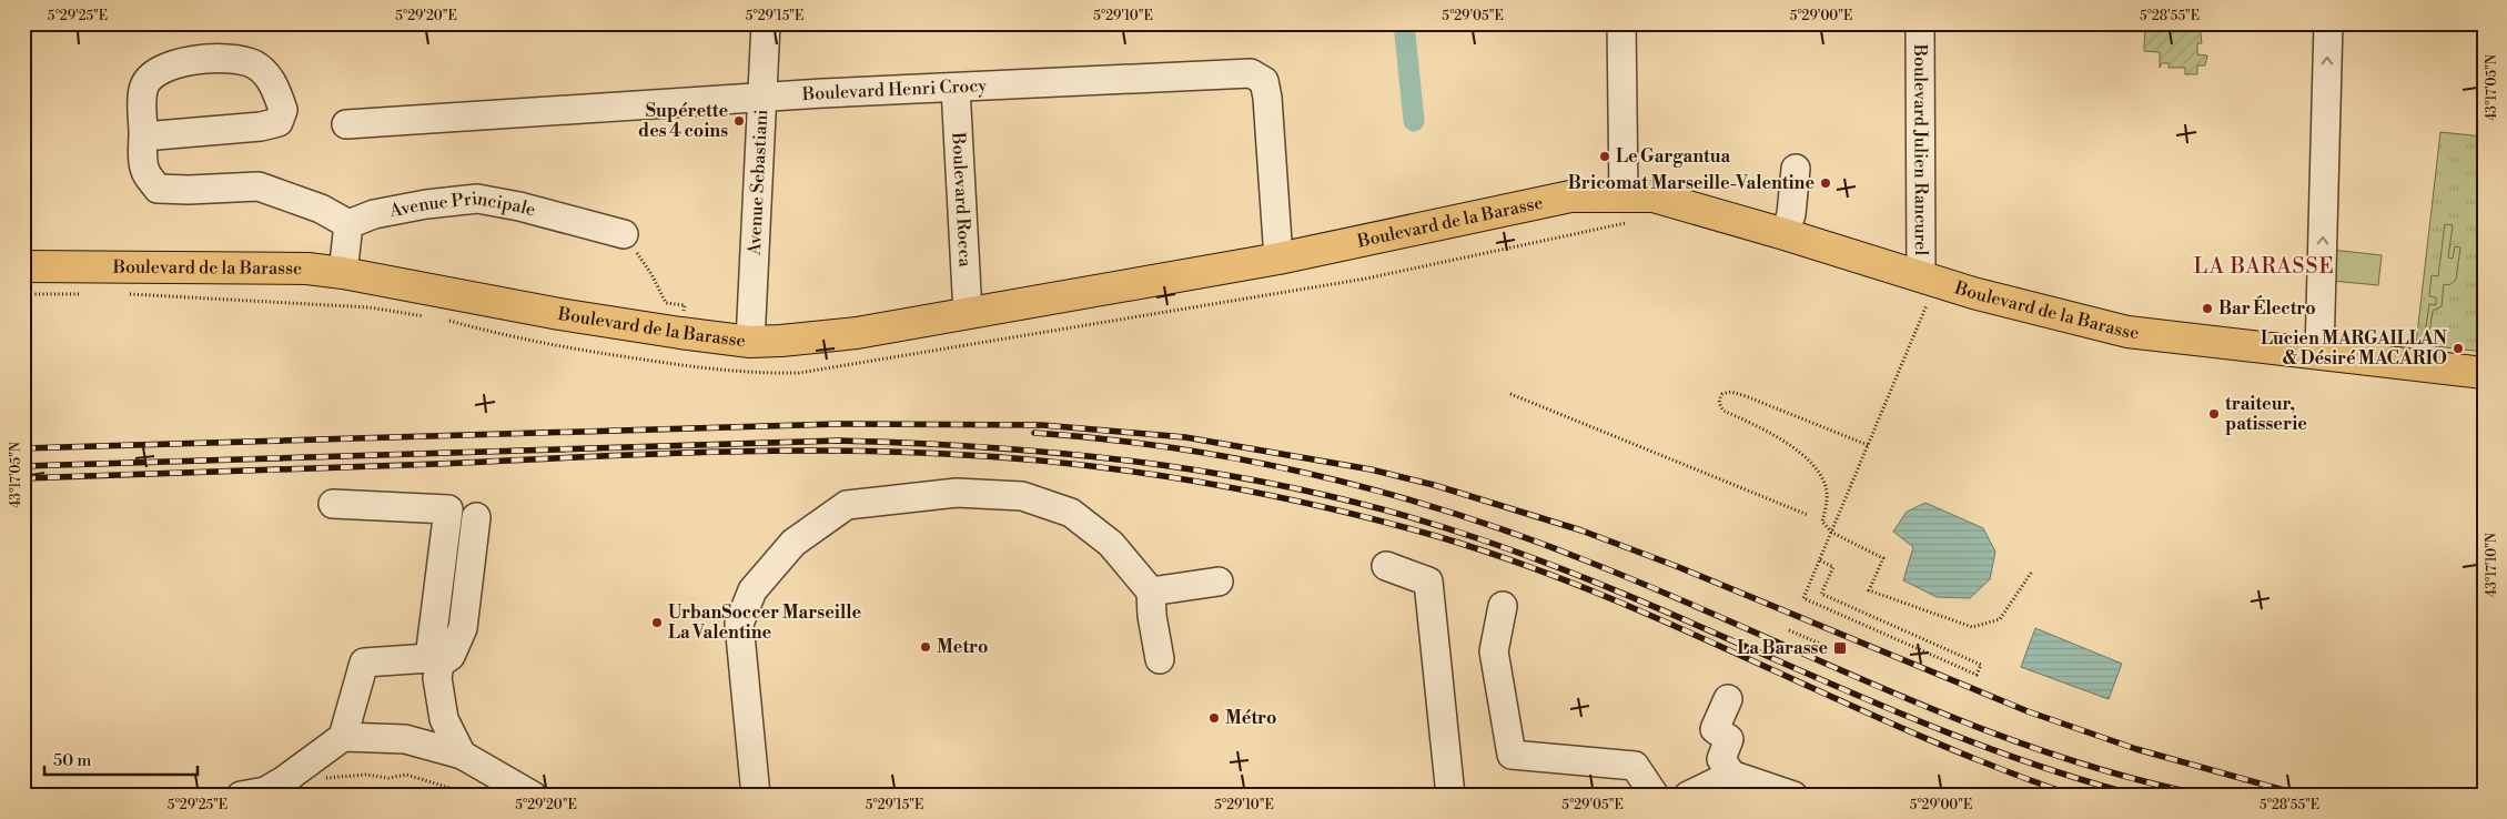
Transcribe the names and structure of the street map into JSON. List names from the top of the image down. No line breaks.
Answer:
{"streets":{"main road":["Boulevard de la Barasse"],"street":["Boulevard Henri Crocy","Boulevard Julien Rancurel","Avenue Sebastiani","Boulevard Rocca","Avenue Principale"]},"crossings":[["Boulevard Henri Crocy","Avenue Sebastiani"],["Boulevard Henri Crocy","Boulevard Rocca"],["Boulevard Henri Crocy","Boulevard de la Barasse"],["Boulevard Julien Rancurel","Boulevard de la Barasse"],["Avenue Sebastiani","Boulevard de la Barasse"],["Boulevard Rocca","Boulevard de la Barasse"]],"districts":["LA BARASSE"],"places":{"other":["Supérette des 4 coins","Le Gargantua","Bricomat Marseille-Valentine","Bar Électro","Lucien MARGAILLAN & Désiré MACARIO","traiteur, patisserie","UrbanSoccer Marseille La Valentine","Metro","Métro"],"transit":["La Barasse"]},"scale_bar":"50 m","coordinates":["5°29'25\"E","5°29'20\"E","5°29'15\"E","5°29'10\"E","5°29'05\"E","5°29'00\"E","5°28'55\"E","43°17'05\"N","43°17'10\"N"]}
